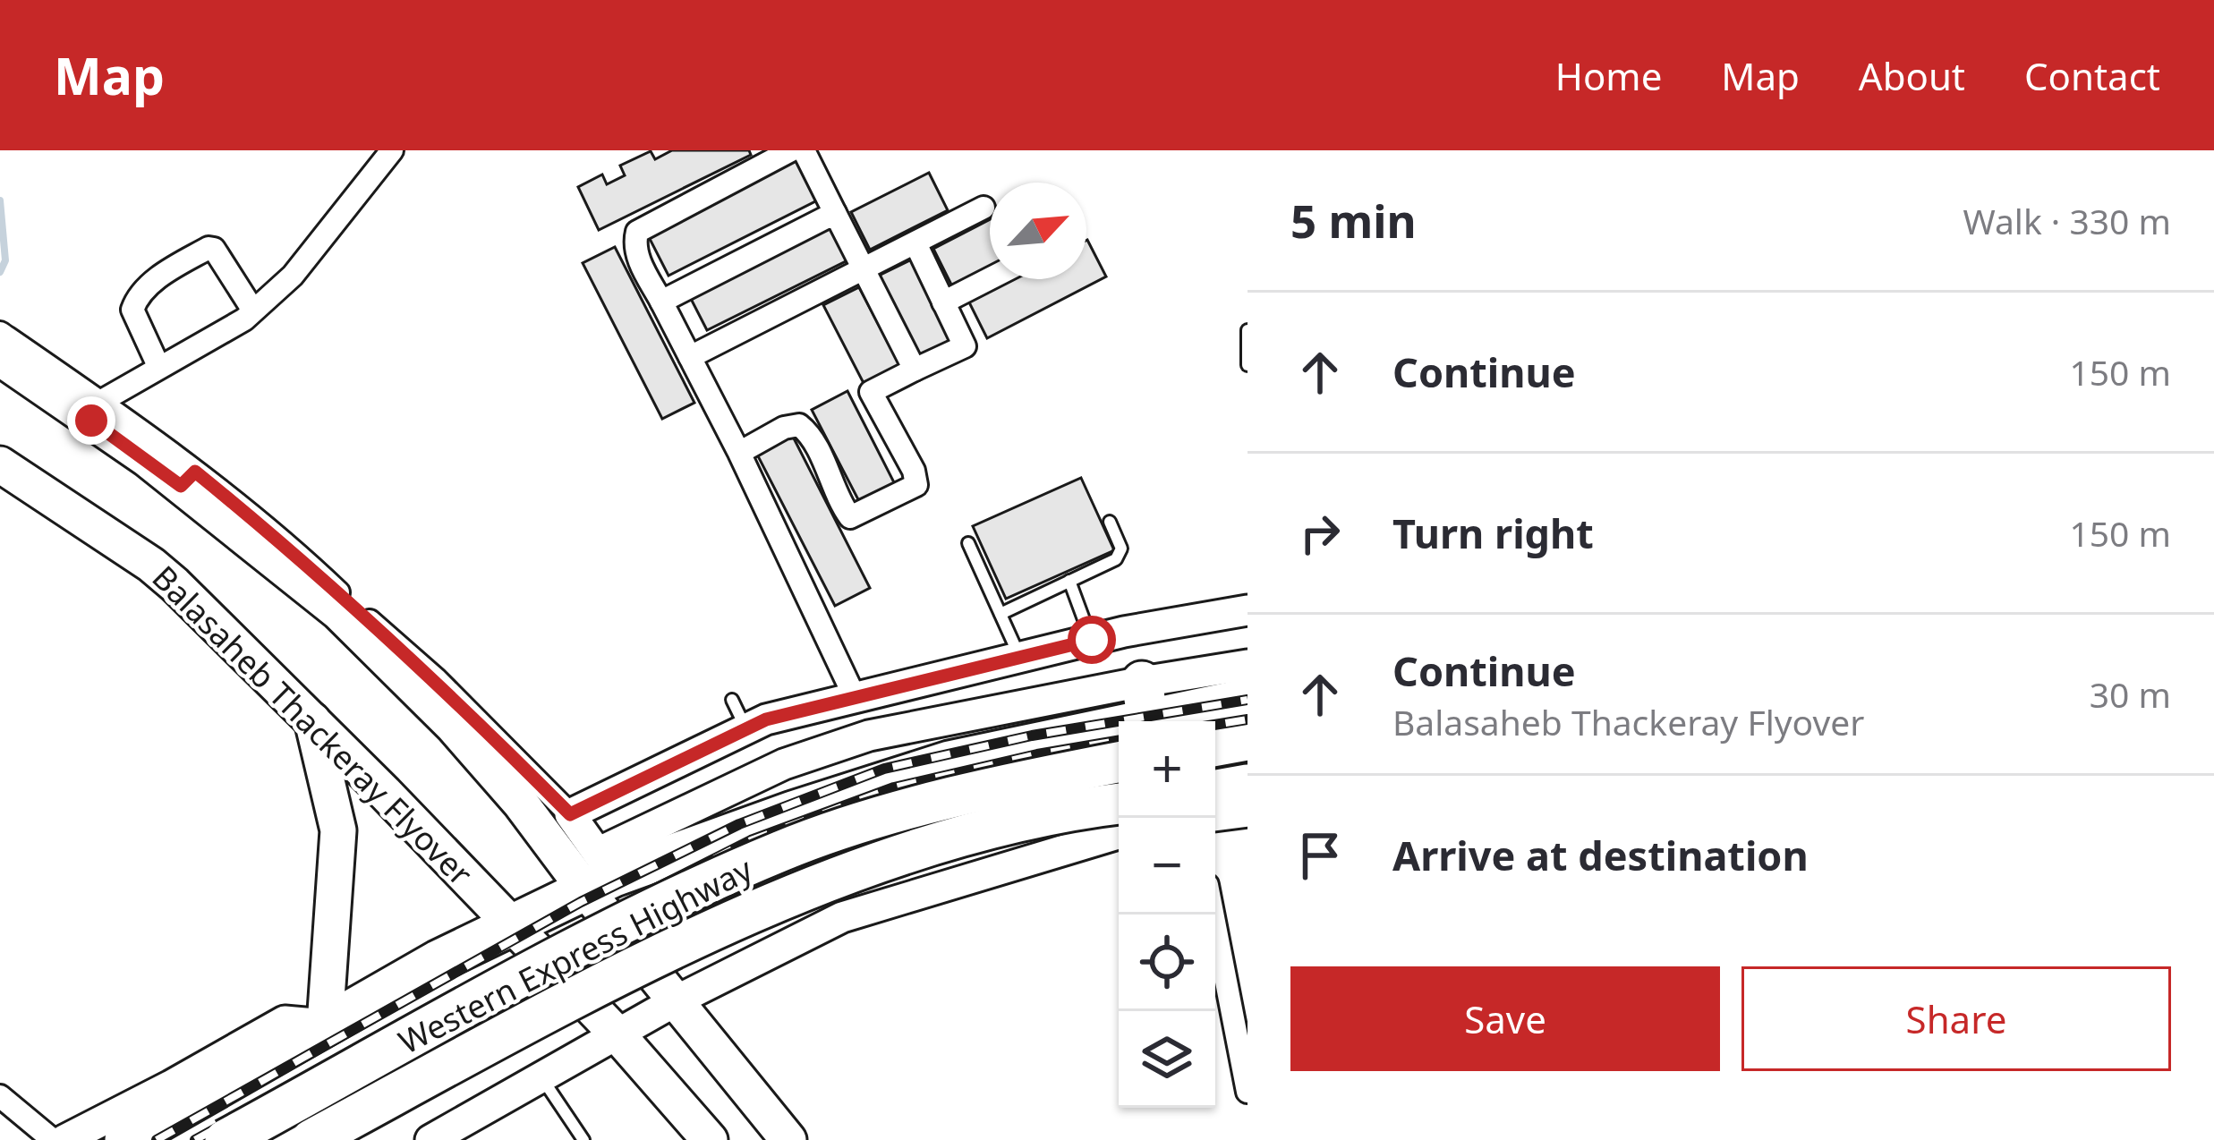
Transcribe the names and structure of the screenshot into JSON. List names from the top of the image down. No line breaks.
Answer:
{"streets":{"highway":["Western Express Highway"],"main road":["Balasaheb Thackeray Flyover"]},"north":"top right","page":{"header":"Map","nav":["Home","Map","About","Contact"],"heading":["5 min","Walk · 330 m"],"list":[["Continue","150 m"],["Turn right","150 m"],["Continue","Balasaheb Thackeray Flyover","30 m"],"Arrive at destination"],"map_buttons":["+","−"],"buttons":["Save","Share"]}}
